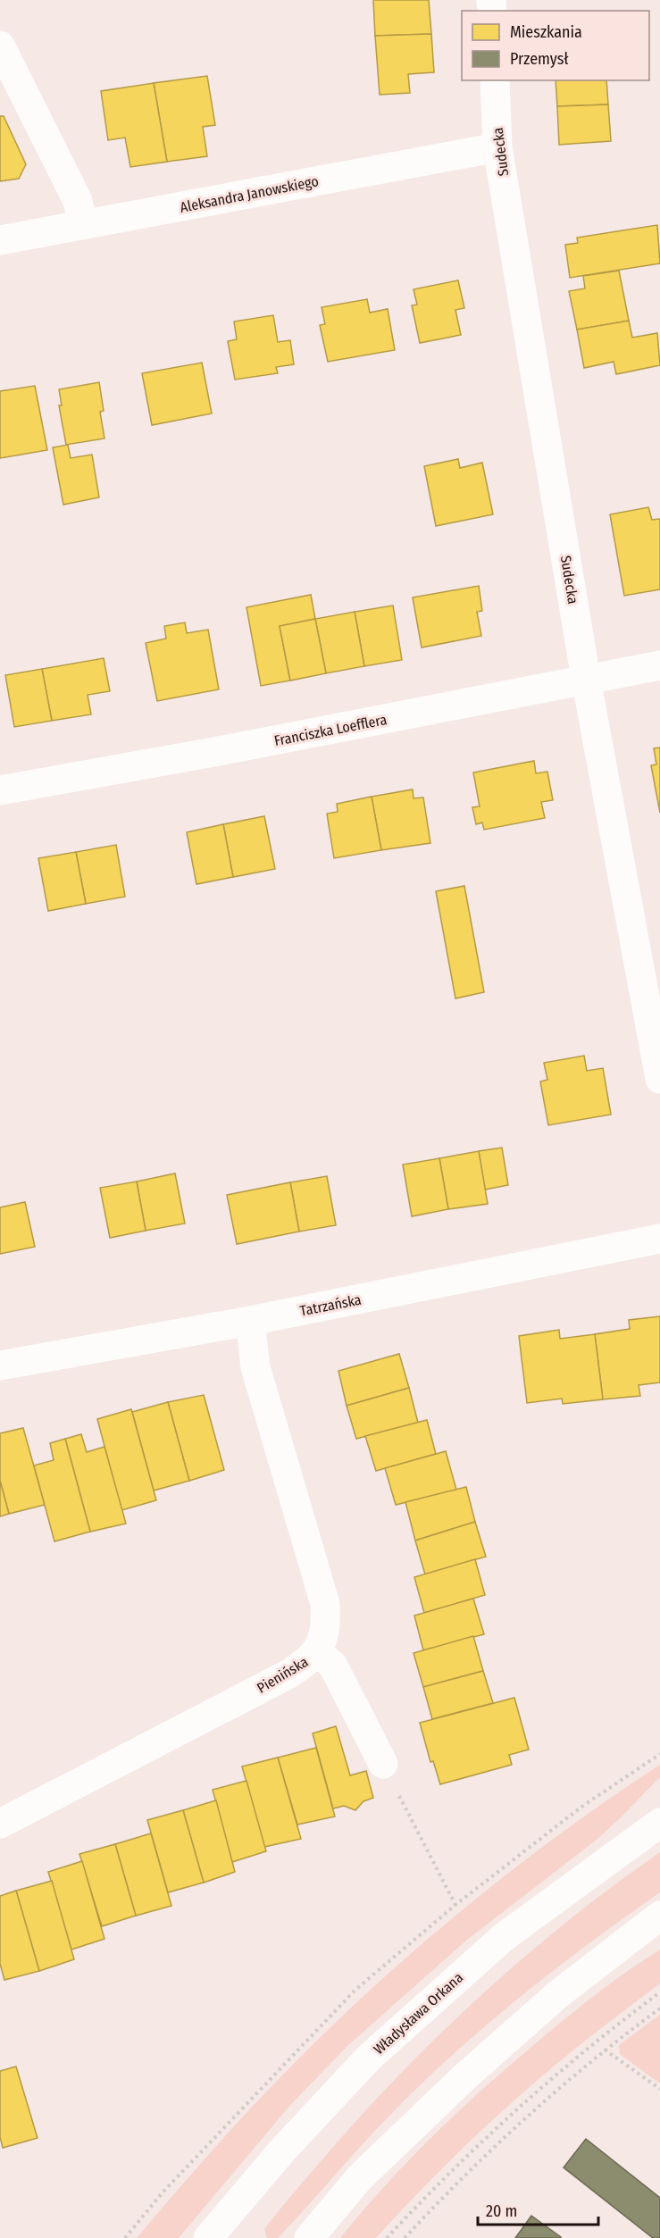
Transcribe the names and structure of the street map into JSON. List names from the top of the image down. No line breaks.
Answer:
{"streets":{"street":["Sudecka","Aleksandra Janowskiego","Franciszka Loefflera","Tatrzańska","Pienińska","Władysława Orkana"]},"crossings":[["Sudecka","Aleksandra Janowskiego"],["Sudecka","Franciszka Loefflera"],["Tatrzańska","Pienińska"]],"legend":["Mieszkania","Przemysł"],"scale_bar":"20 m"}
